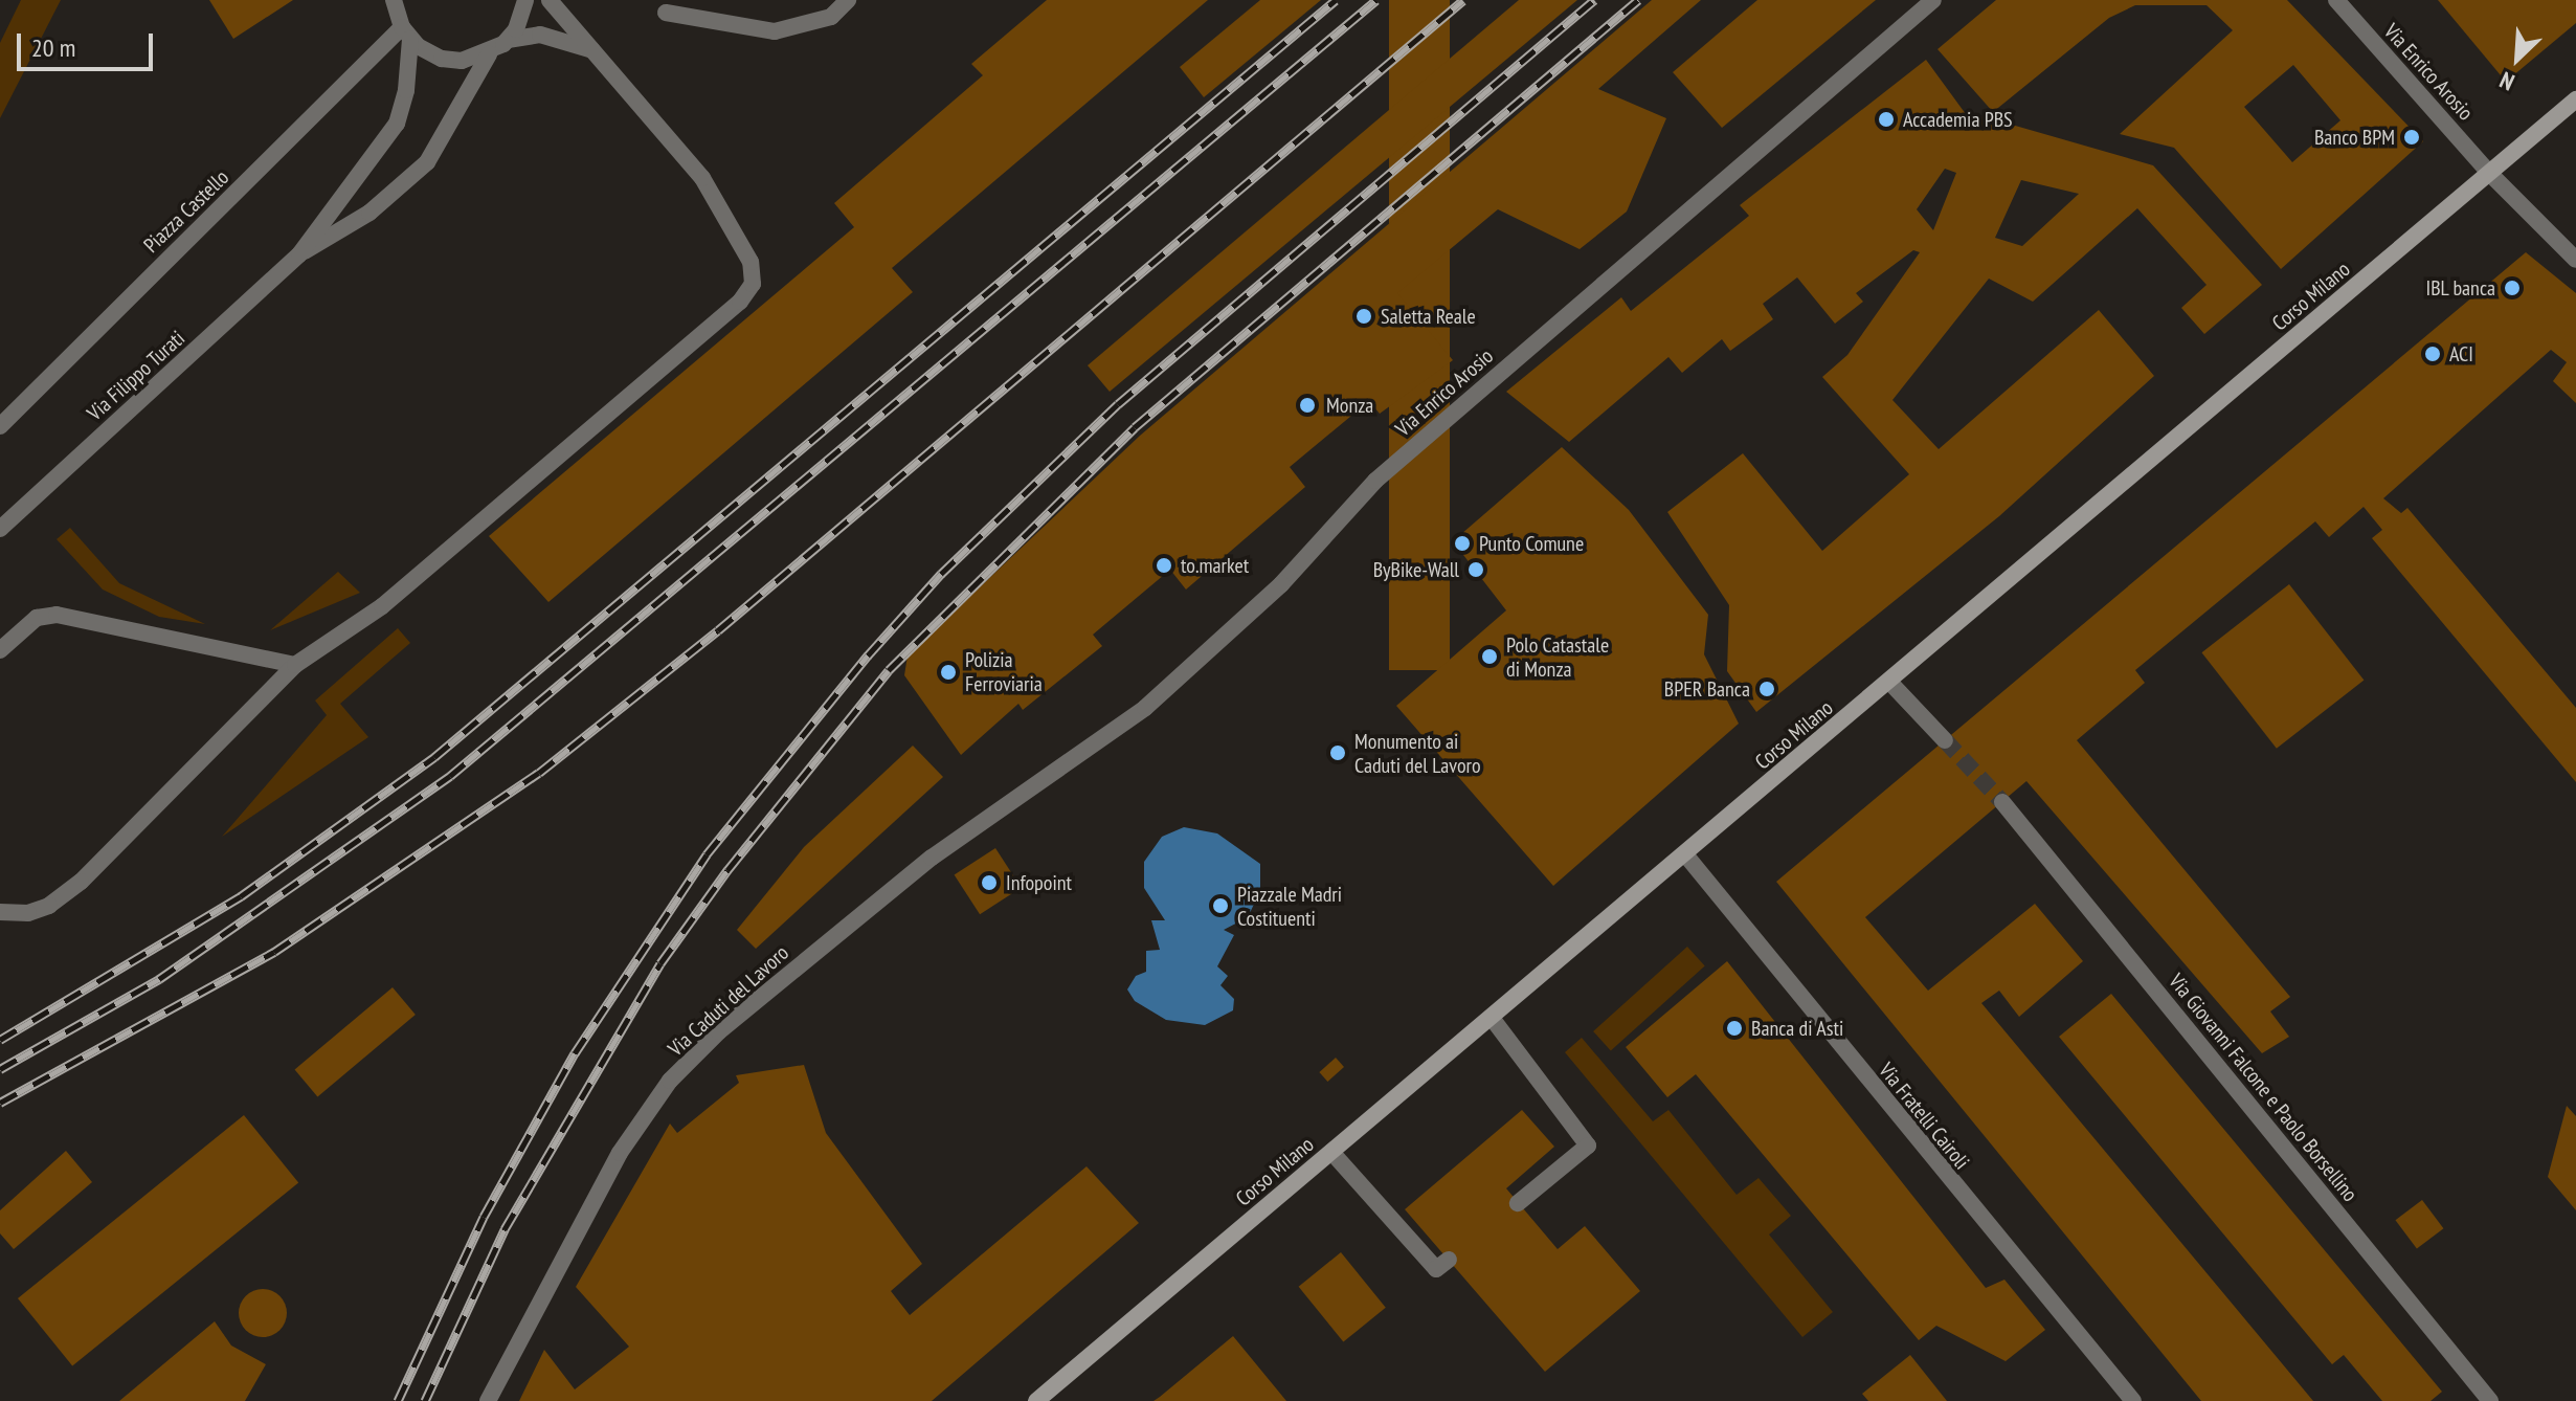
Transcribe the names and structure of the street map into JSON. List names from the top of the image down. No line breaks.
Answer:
{"streets":{"main road":["Corso Milano"],"street":["Via Enrico Arosio","Piazza Castello","Via Filippo Turati","Via Caduti del Lavoro","Via Giovanni Falcone e Paolo Borsellino","Via Fratelli Cairoli"]},"crossings":[["Via Enrico Arosio","Corso Milano"],["Via Enrico Arosio","Via Caduti del Lavoro"],["Piazza Castello","Via Filippo Turati"],["Corso Milano","Via Fratelli Cairoli"]],"places":["Accademia PBS","Banco BPM","IBL banca","Saletta Reale","ACI","Monza","Punto Comune","to.market","ByBike-Wall","Polo Catastale di Monza","Polizia Ferroviaria","BPER Banca","Monumento ai Caduti del Lavoro","Infopoint","Piazzale Madri Costituenti","Banca di Asti"],"scale_bar":"20 m","north":"bottom left"}
